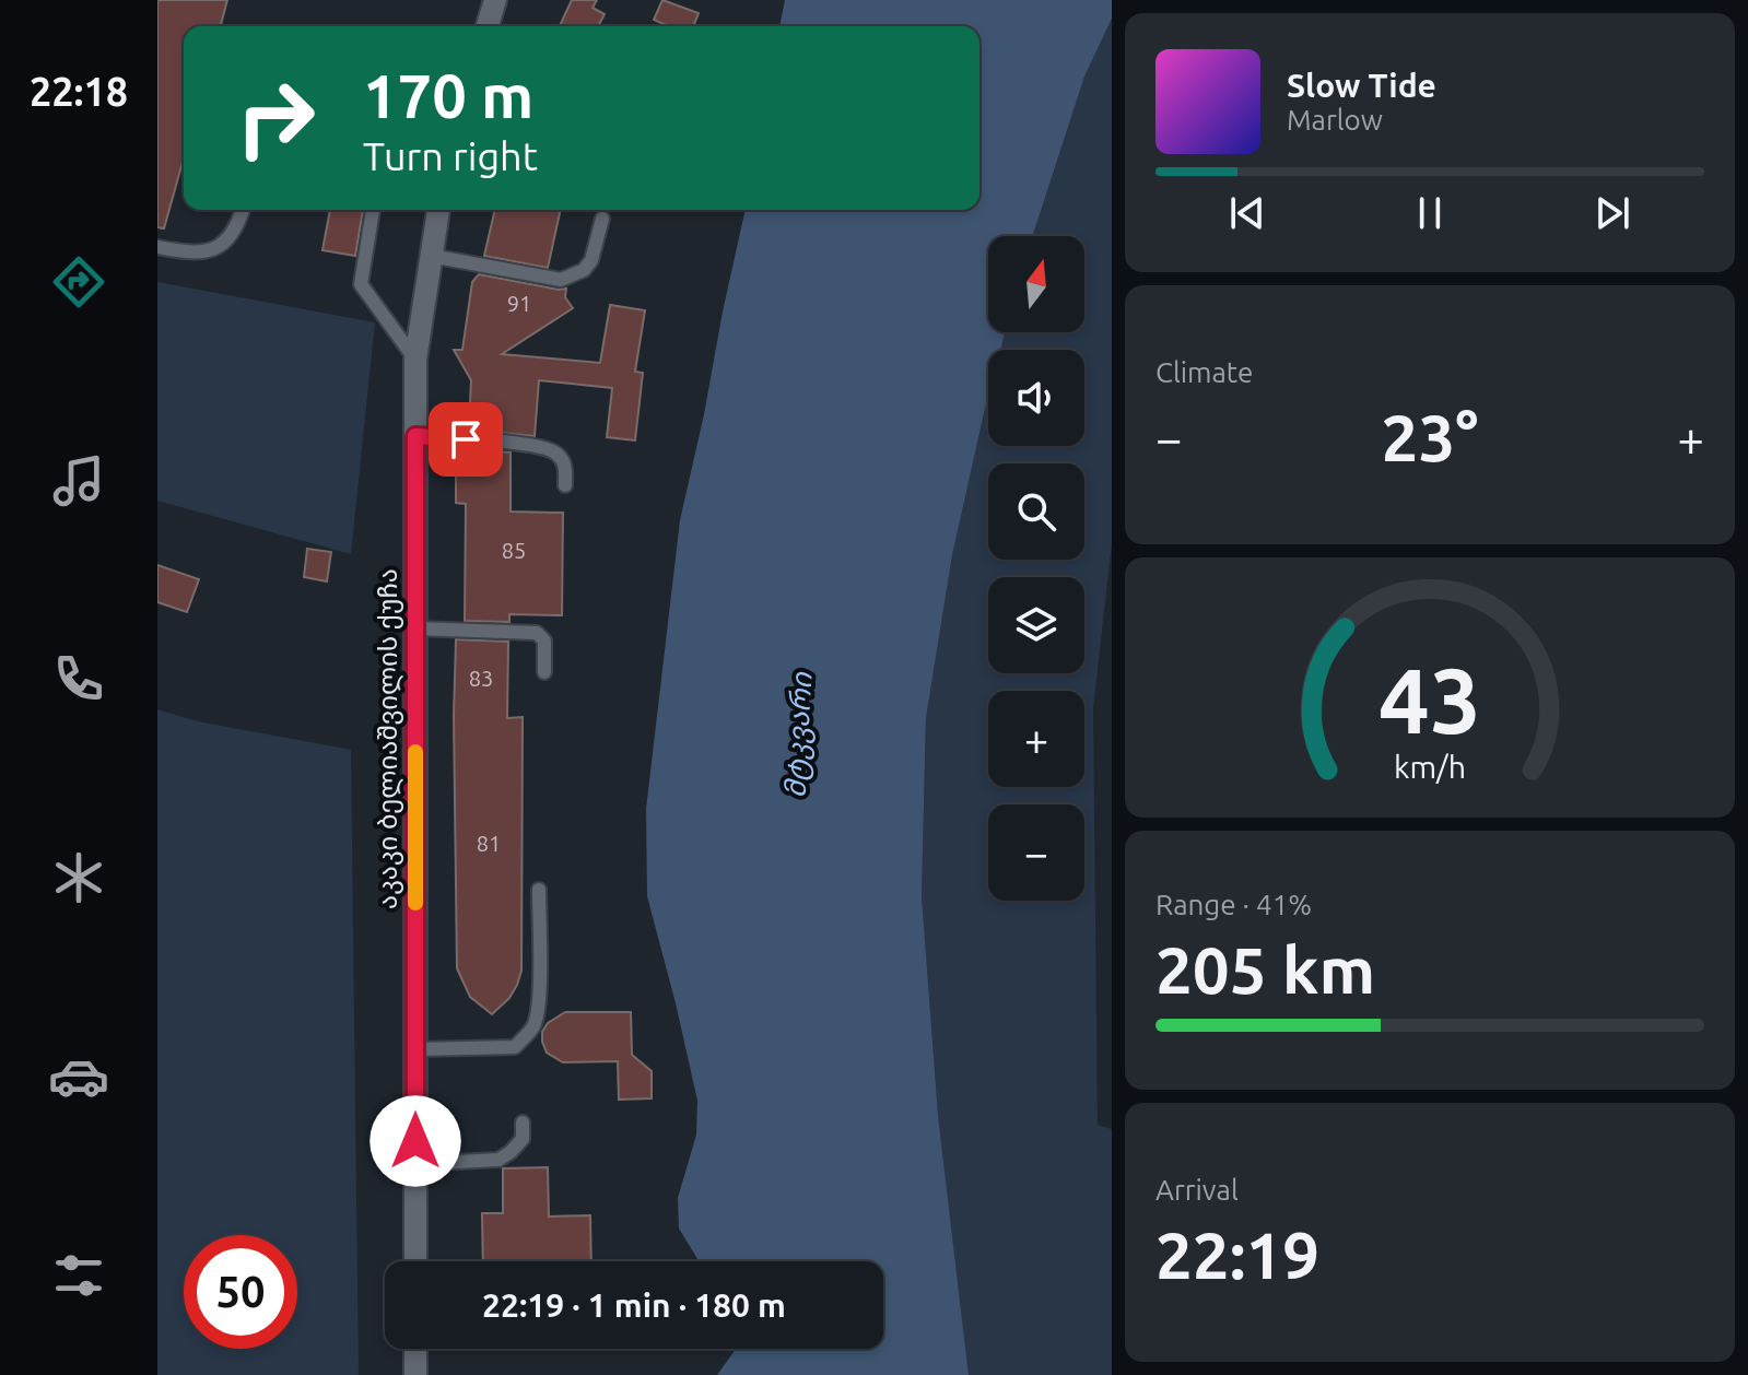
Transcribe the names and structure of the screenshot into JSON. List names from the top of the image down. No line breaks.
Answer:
{"streets":{"main road":["აკაკი ბელიაშვილის ქუჩა"]},"water":["მტკვარი"],"house_numbers":["91","85","83","81"],"north":"top","page":{"tabs":"22:18","turn":["170 m","Turn right"],"song":["Slow Tide","Marlow"],"map_buttons":["+","−"],"tile":["Climate",["Range · 41%","205 km"],["Arrival","22:19"]],"heat":["−","23°","+"],"limit":"50","trip":"22:19 · 1 min · 180 m","gauge":["43","km/h"]}}
